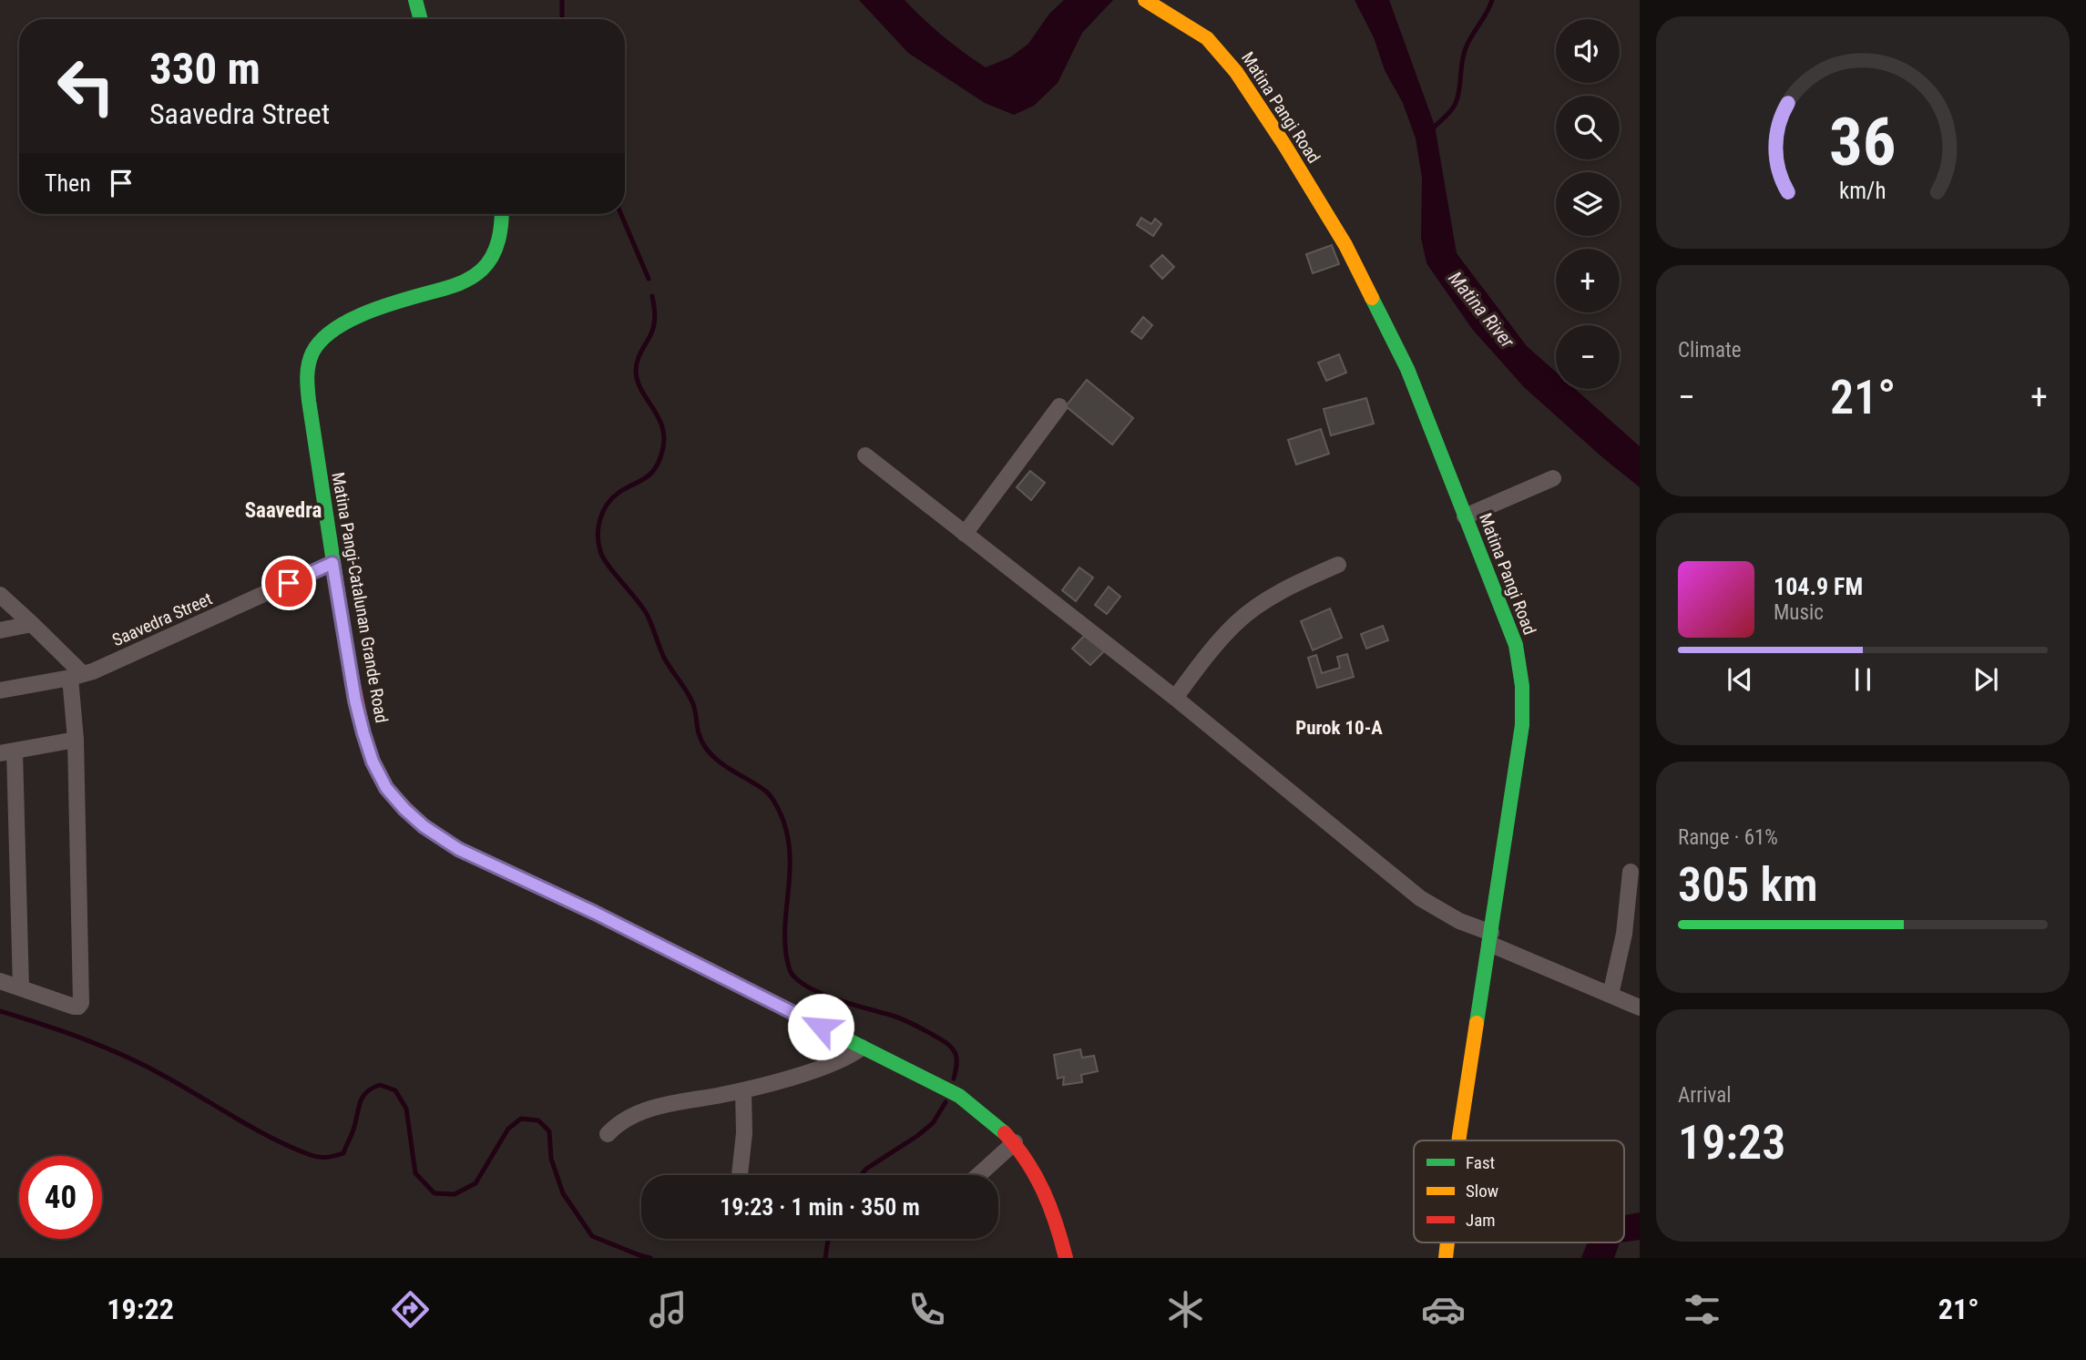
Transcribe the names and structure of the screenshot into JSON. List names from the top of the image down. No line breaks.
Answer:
{"streets":{"street":["Matina Pangi Road","Matina Pangi-Catalunan Grande Road","Saavedra Street"]},"crossings":[["Matina Pangi-Catalunan Grande Road","Saavedra Street"]],"districts":["Saavedra","Purok 10-A"],"water":["Matina River"],"legend":["Fast","Slow","Jam"],"page":{"map_buttons":["+","−"],"turn":["330 m","Saavedra Street"],"then":"Then","tile":["Climate",["Range · 61%","305 km"],["Arrival","19:23"]],"heat":["−","21°","+"],"song":["104.9 FM","Music"],"limit":"40","trip":"19:23 · 1 min · 350 m","tabs":["19:22","21°"],"gauge":["36","km/h"]}}
